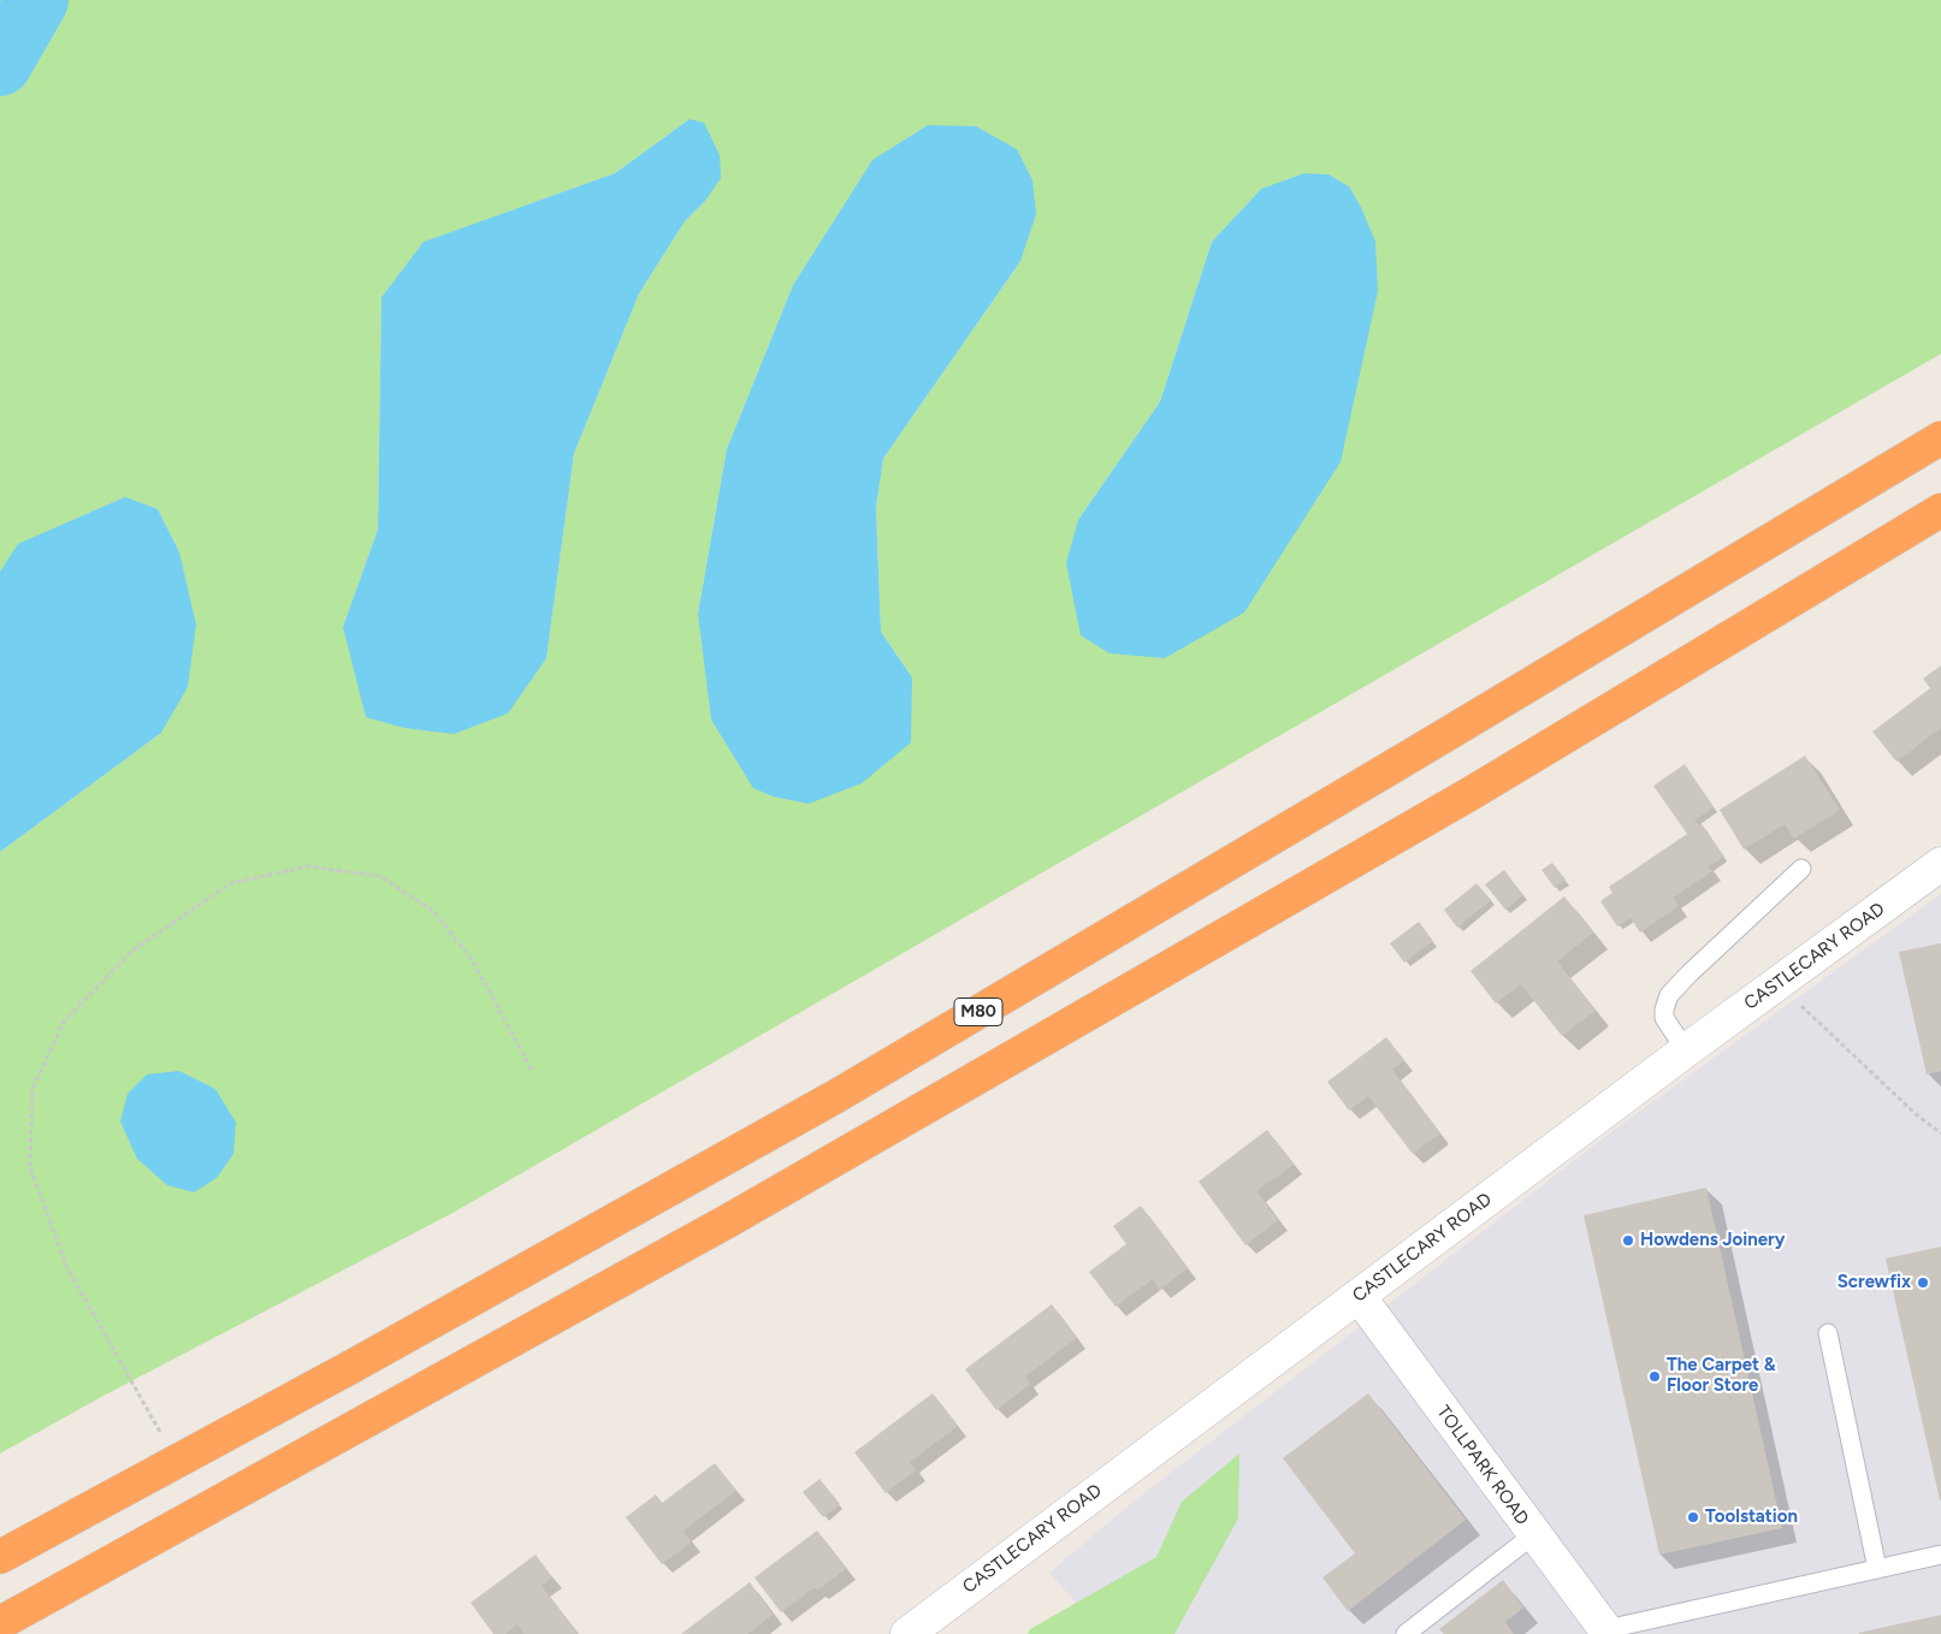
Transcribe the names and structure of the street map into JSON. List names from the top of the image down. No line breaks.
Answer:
{"streets":{"highway":["M80"],"main road":["CASTLECARY ROAD","TOLLPARK ROAD"]},"crossings":[["CASTLECARY ROAD","TOLLPARK ROAD"]],"places":["Howdens Joinery","Screwfix","The Carpet & Floor Store","Toolstation"]}
